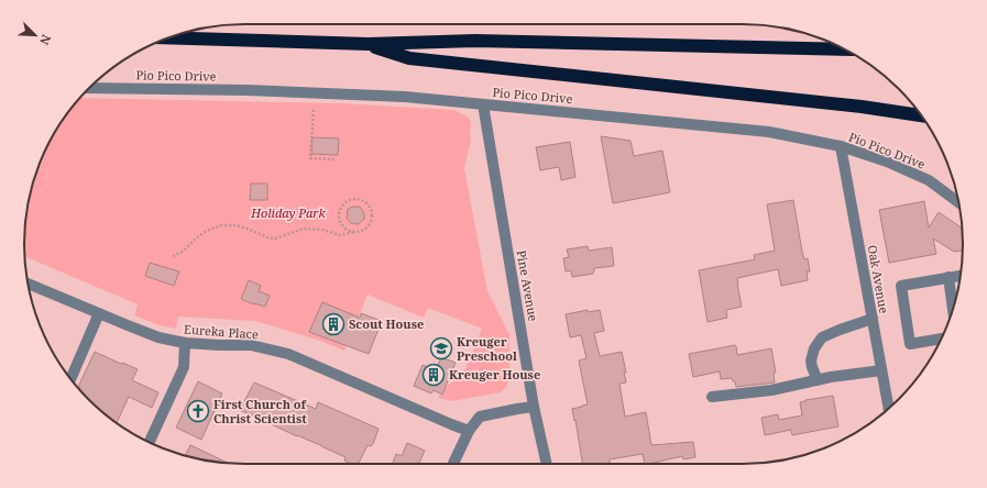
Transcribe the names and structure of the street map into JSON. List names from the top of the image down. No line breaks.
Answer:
{"streets":{"street":["Pio Pico Drive","Oak Avenue","Pine Avenue","Eureka Place"]},"crossings":[["Pio Pico Drive","Oak Avenue"],["Pio Pico Drive","Pine Avenue"]],"parks":["Holiday Park"],"places":{"building":["Scout House","Kreuger House"],"school or university":["Kreuger Preschool"],"church":["First Church of Christ Scientist"]},"north":"bottom right"}
